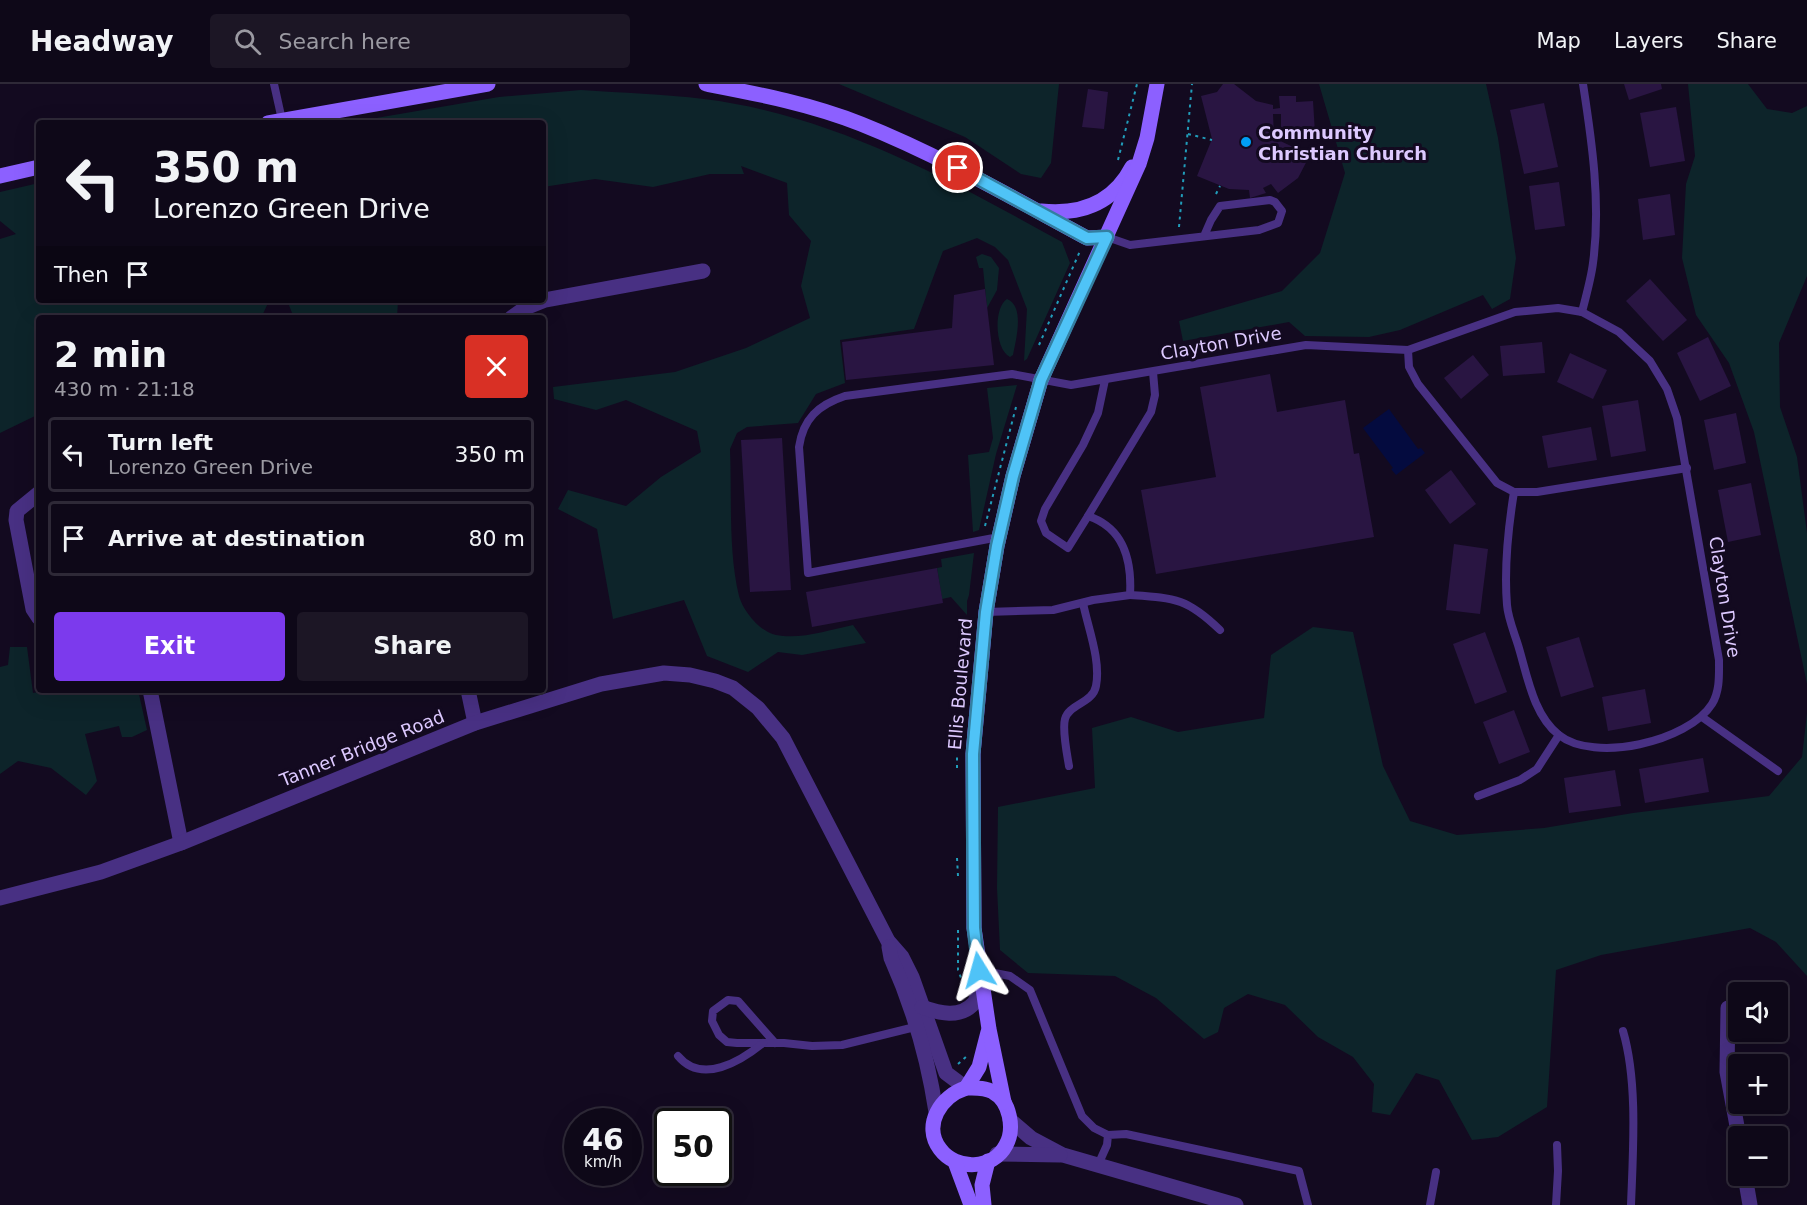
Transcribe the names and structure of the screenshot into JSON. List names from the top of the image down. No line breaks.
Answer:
{"streets":{"main road":["Ellis Boulevard"],"street":["Tanner Bridge Road"],"lane":["Clayton Drive"]},"crossings":[["Clayton Drive","Ellis Boulevard"],["Ellis Boulevard","Tanner Bridge Road"]],"places":["Community Christian Church"],"page":{"header":"Headway","search":"Search here","nav":["Map","Layers","Share"],"turn":["350 m","Lorenzo Green Drive"],"then":"Then","heading":["2 min","430 m · 21:18"],"list":[{"name":"Turn left","note":"Lorenzo Green Drive","value":"350 m"},{"name":"Arrive at destination","value":"80 m"}],"buttons":["Exit","Share"],"map_buttons":["+","−"],"speed":"46 km/h","limit":"50"}}
